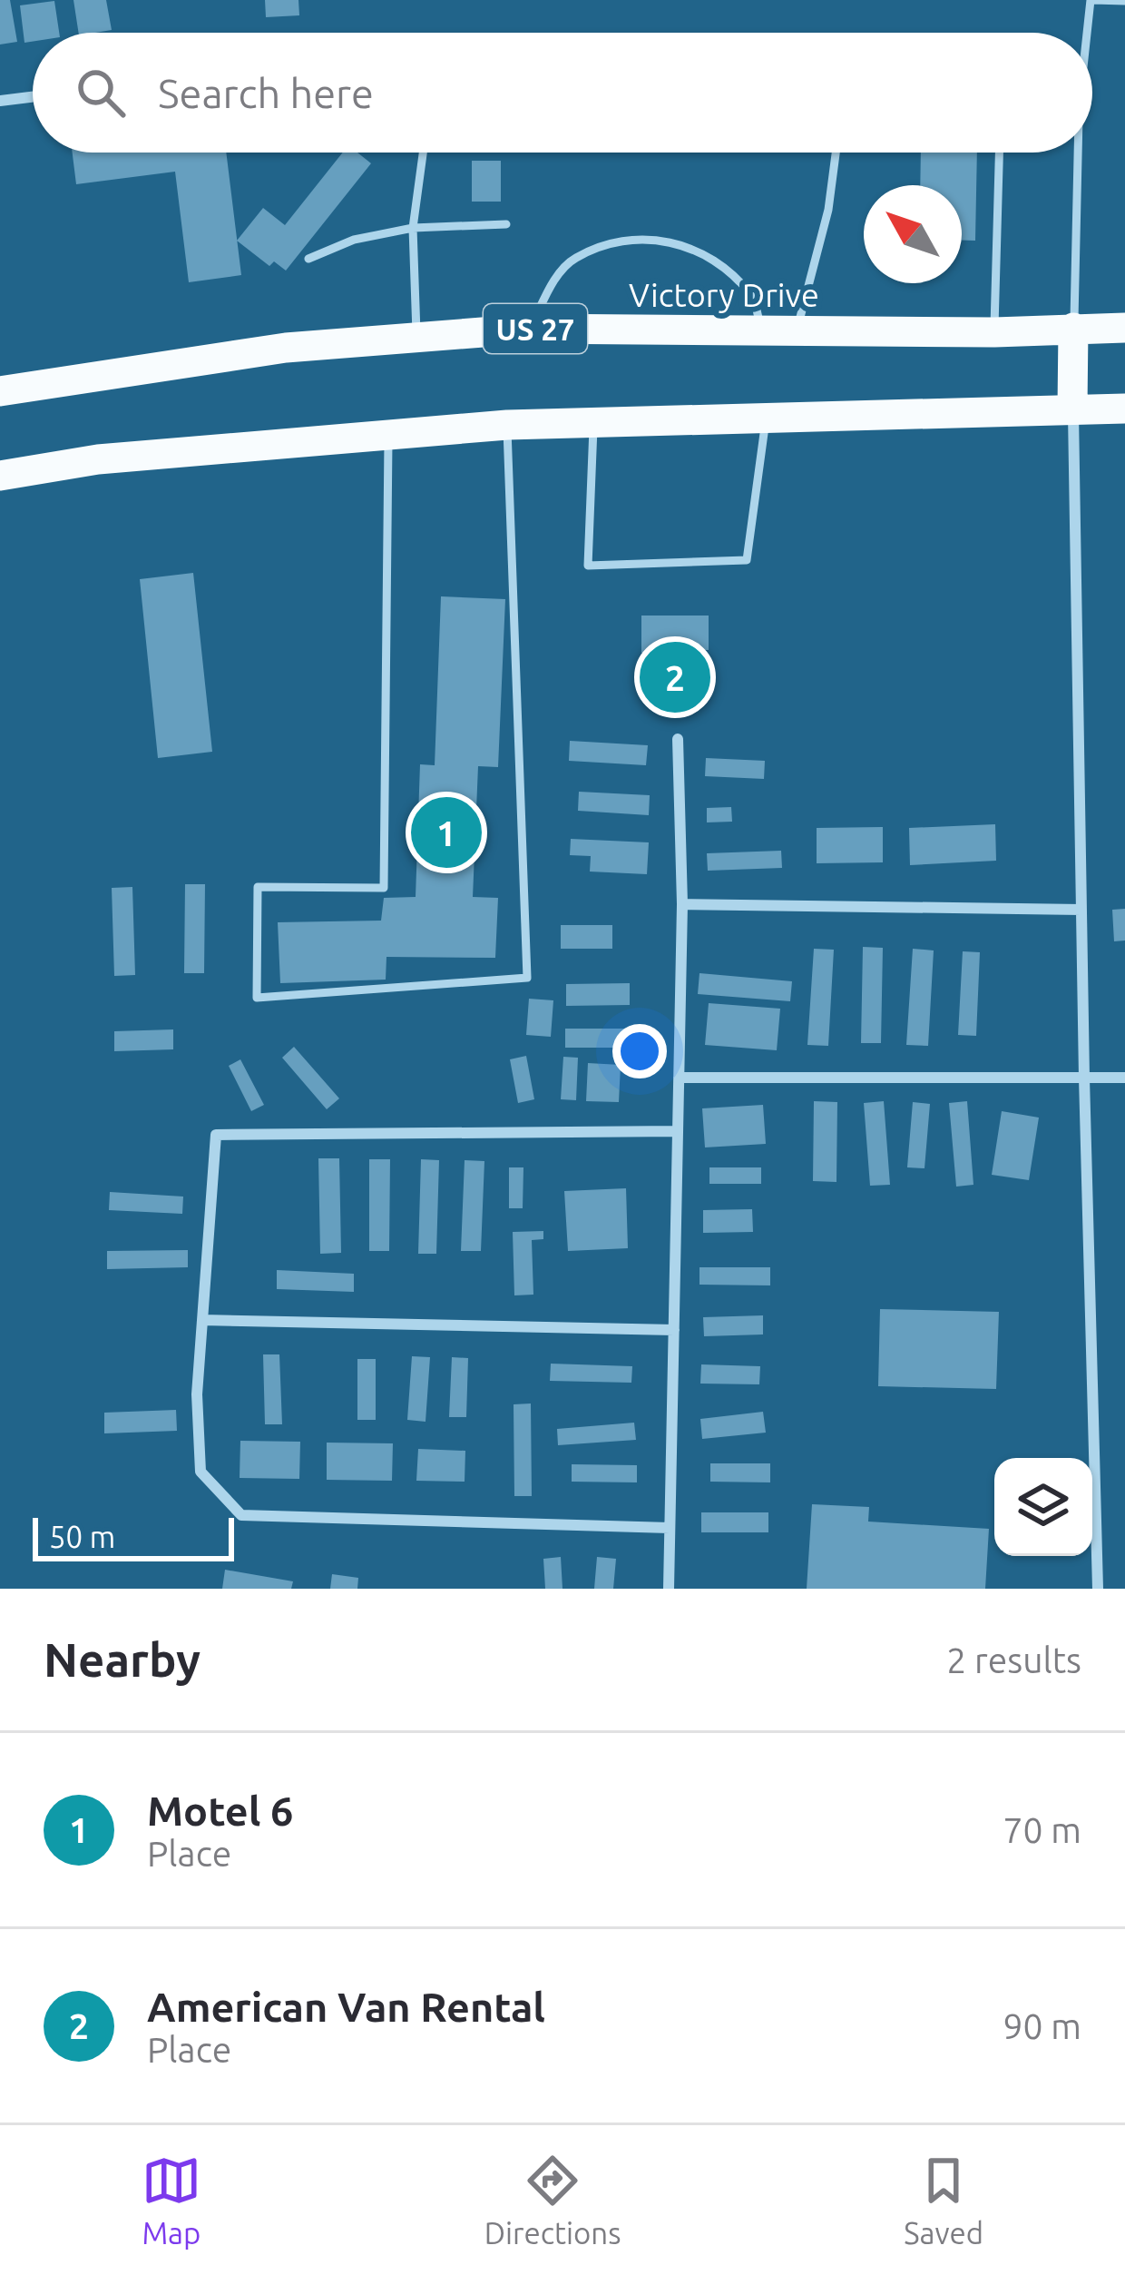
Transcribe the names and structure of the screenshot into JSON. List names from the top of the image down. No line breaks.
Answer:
{"streets":{"highway":["Victory Drive","US 27"]},"scale_bar":"50 m","north":"top left","page":{"search":"Search here","pins":["2","1"],"scale":"50 m","heading":["Nearby","2 results"],"list":[{"mark":"1","name":"Motel 6","note":"Place","value":"70 m"},{"mark":"2","name":"American Van Rental","note":"Place","value":"90 m"}],"nav":["Map","Directions","Saved"]}}
